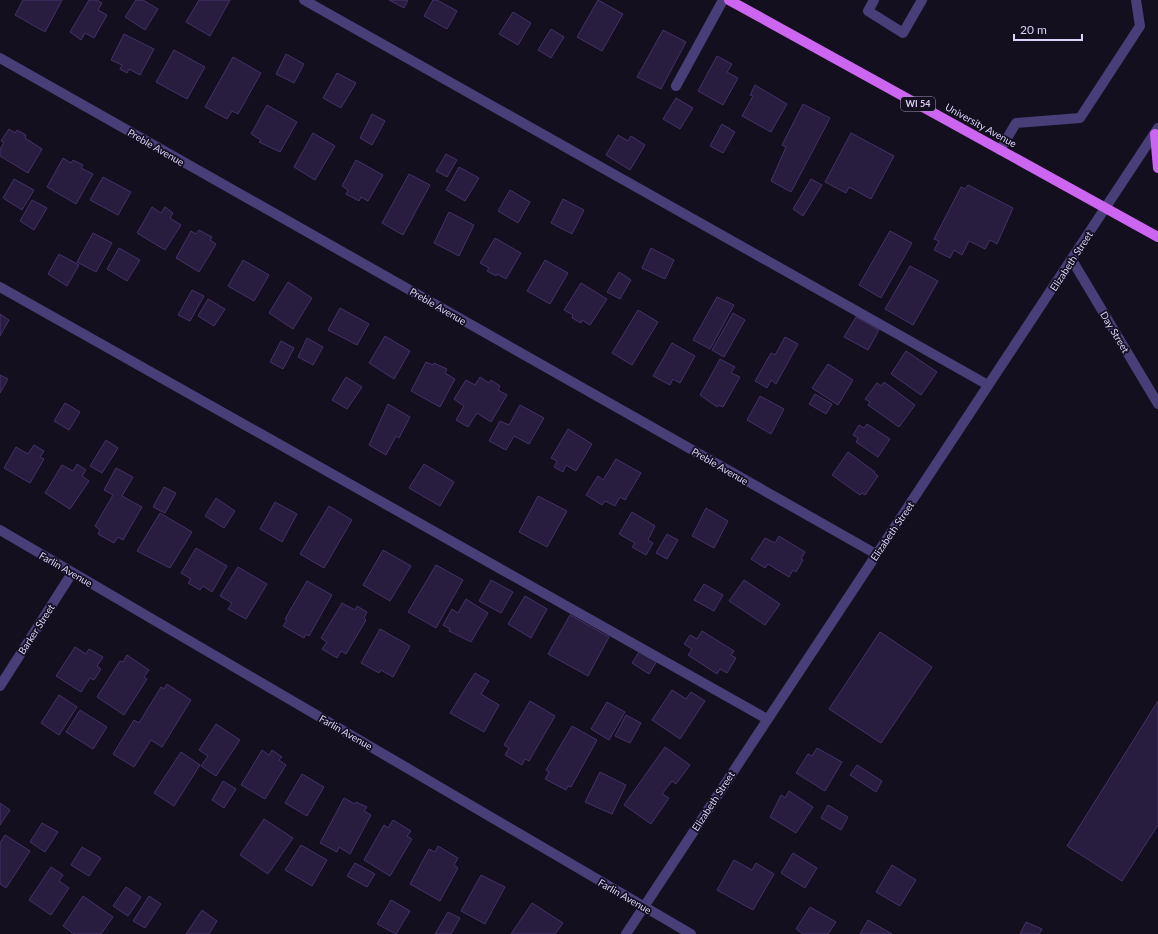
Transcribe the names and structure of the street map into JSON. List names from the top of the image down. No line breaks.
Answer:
{"streets":{"main road":["WI 54","University Avenue"],"street":["Preble Avenue","Elizabeth Street","Day Street","Farlin Avenue","Barker Street"]},"crossings":[["University Avenue","Elizabeth Street"],["Preble Avenue","Elizabeth Street"],["Elizabeth Street","Day Street"],["Elizabeth Street","Farlin Avenue"],["Farlin Avenue","Barker Street"]],"scale_bar":"20 m"}
